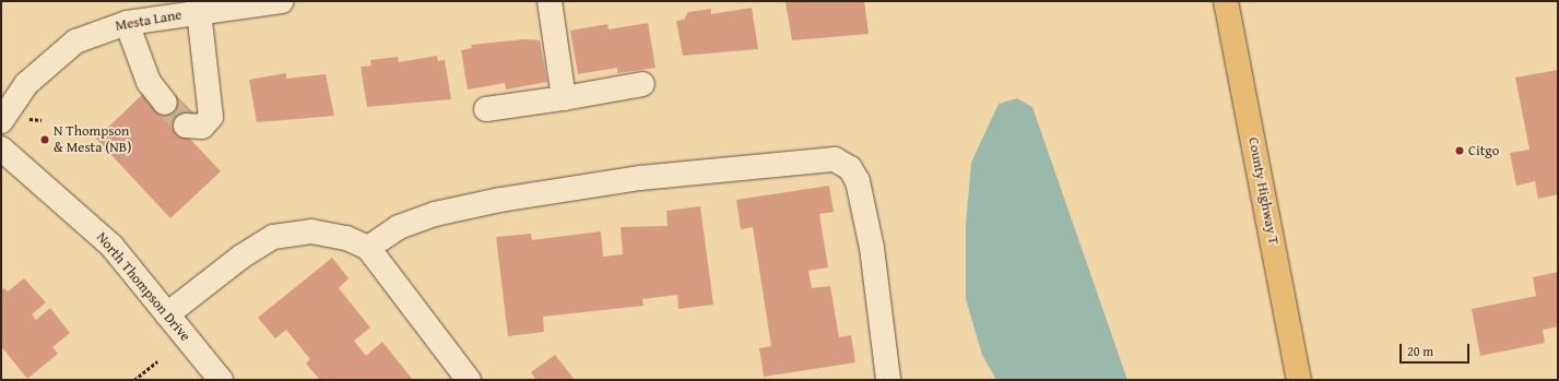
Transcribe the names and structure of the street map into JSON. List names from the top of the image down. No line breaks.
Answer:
{"streets":{"main road":["County Highway T"],"street":["Mesta Lane","North Thompson Drive"]},"places":["N Thompson & Mesta (NB)","Citgo"],"scale_bar":"20 m"}
